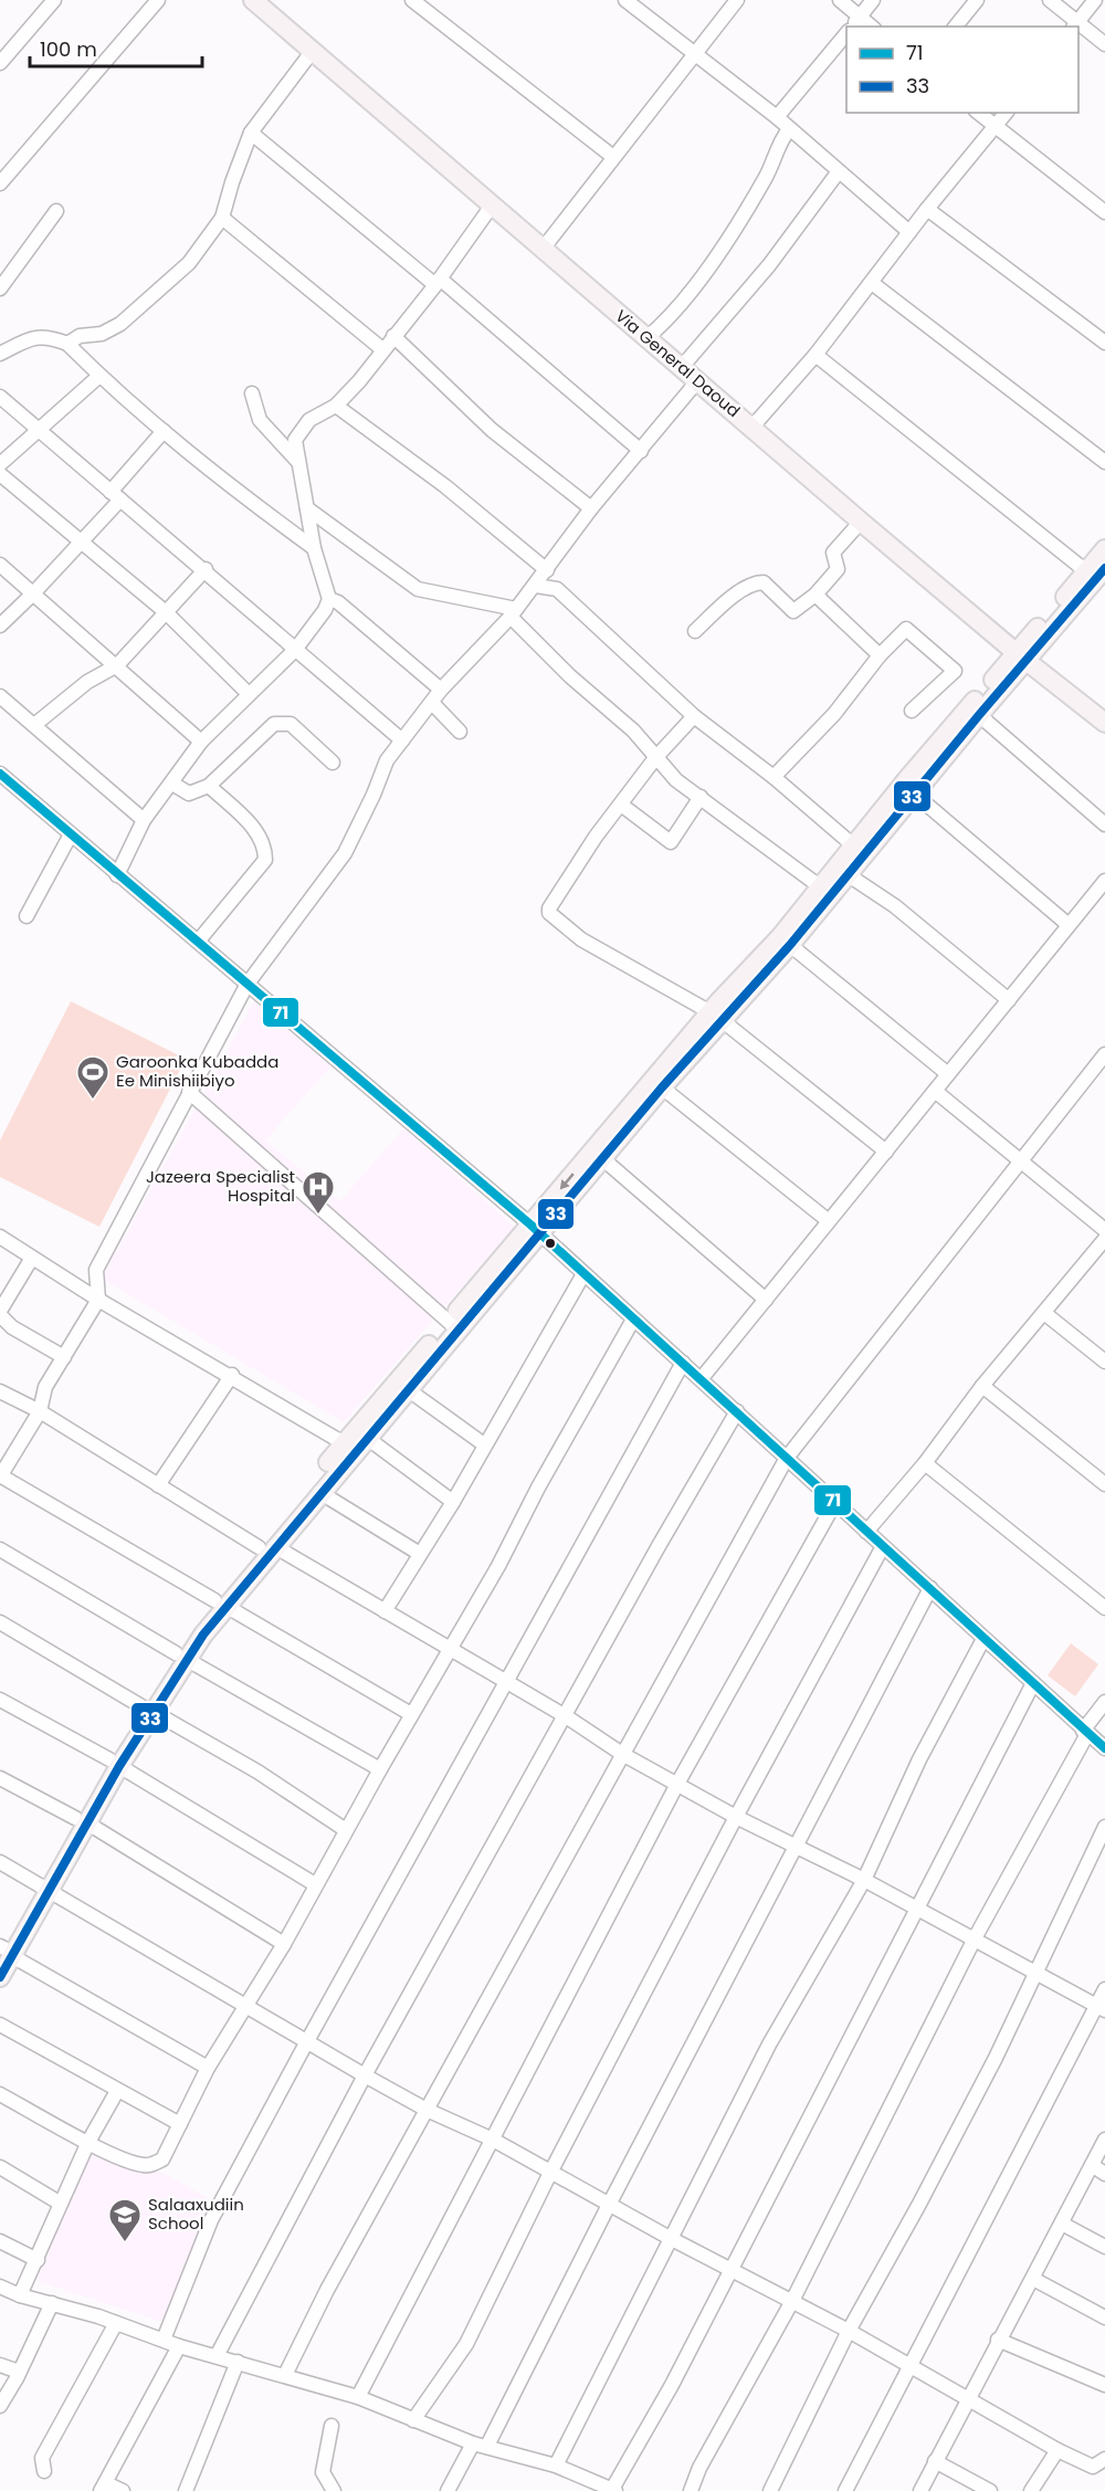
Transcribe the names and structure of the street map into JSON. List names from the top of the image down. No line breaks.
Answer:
{"streets":{"main road":["Via General Daoud"]},"places":{"sports":["Garoonka Kubadda Ee Minishiibiyo"],"hospital":["Jazeera Specialist Hospital"],"school or university":["Salaaxudiin School"]},"lines":["transit line 33","transit line 71"],"legend":["71","33"],"scale_bar":"100 m"}
